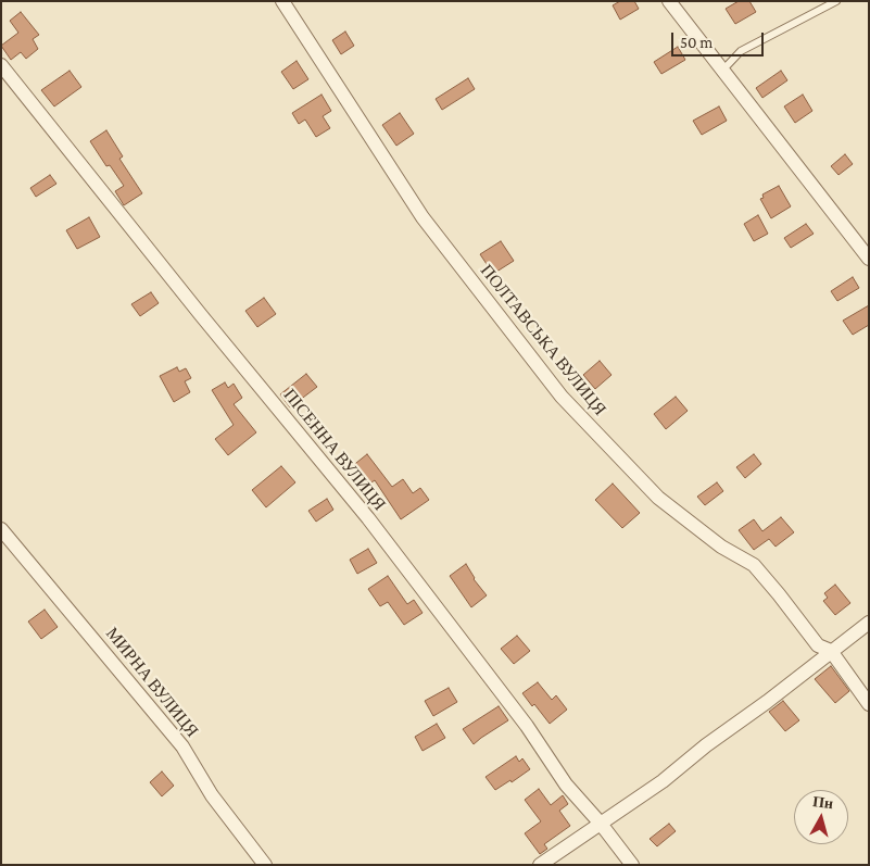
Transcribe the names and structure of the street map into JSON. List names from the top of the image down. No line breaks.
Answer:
{"streets":{"street":["ПОЛТАВСЬКА ВУЛИЦЯ","ПІСЕННА ВУЛИЦЯ","МИРНА ВУЛИЦЯ"]},"scale_bar":"50 m","north":"top"}
